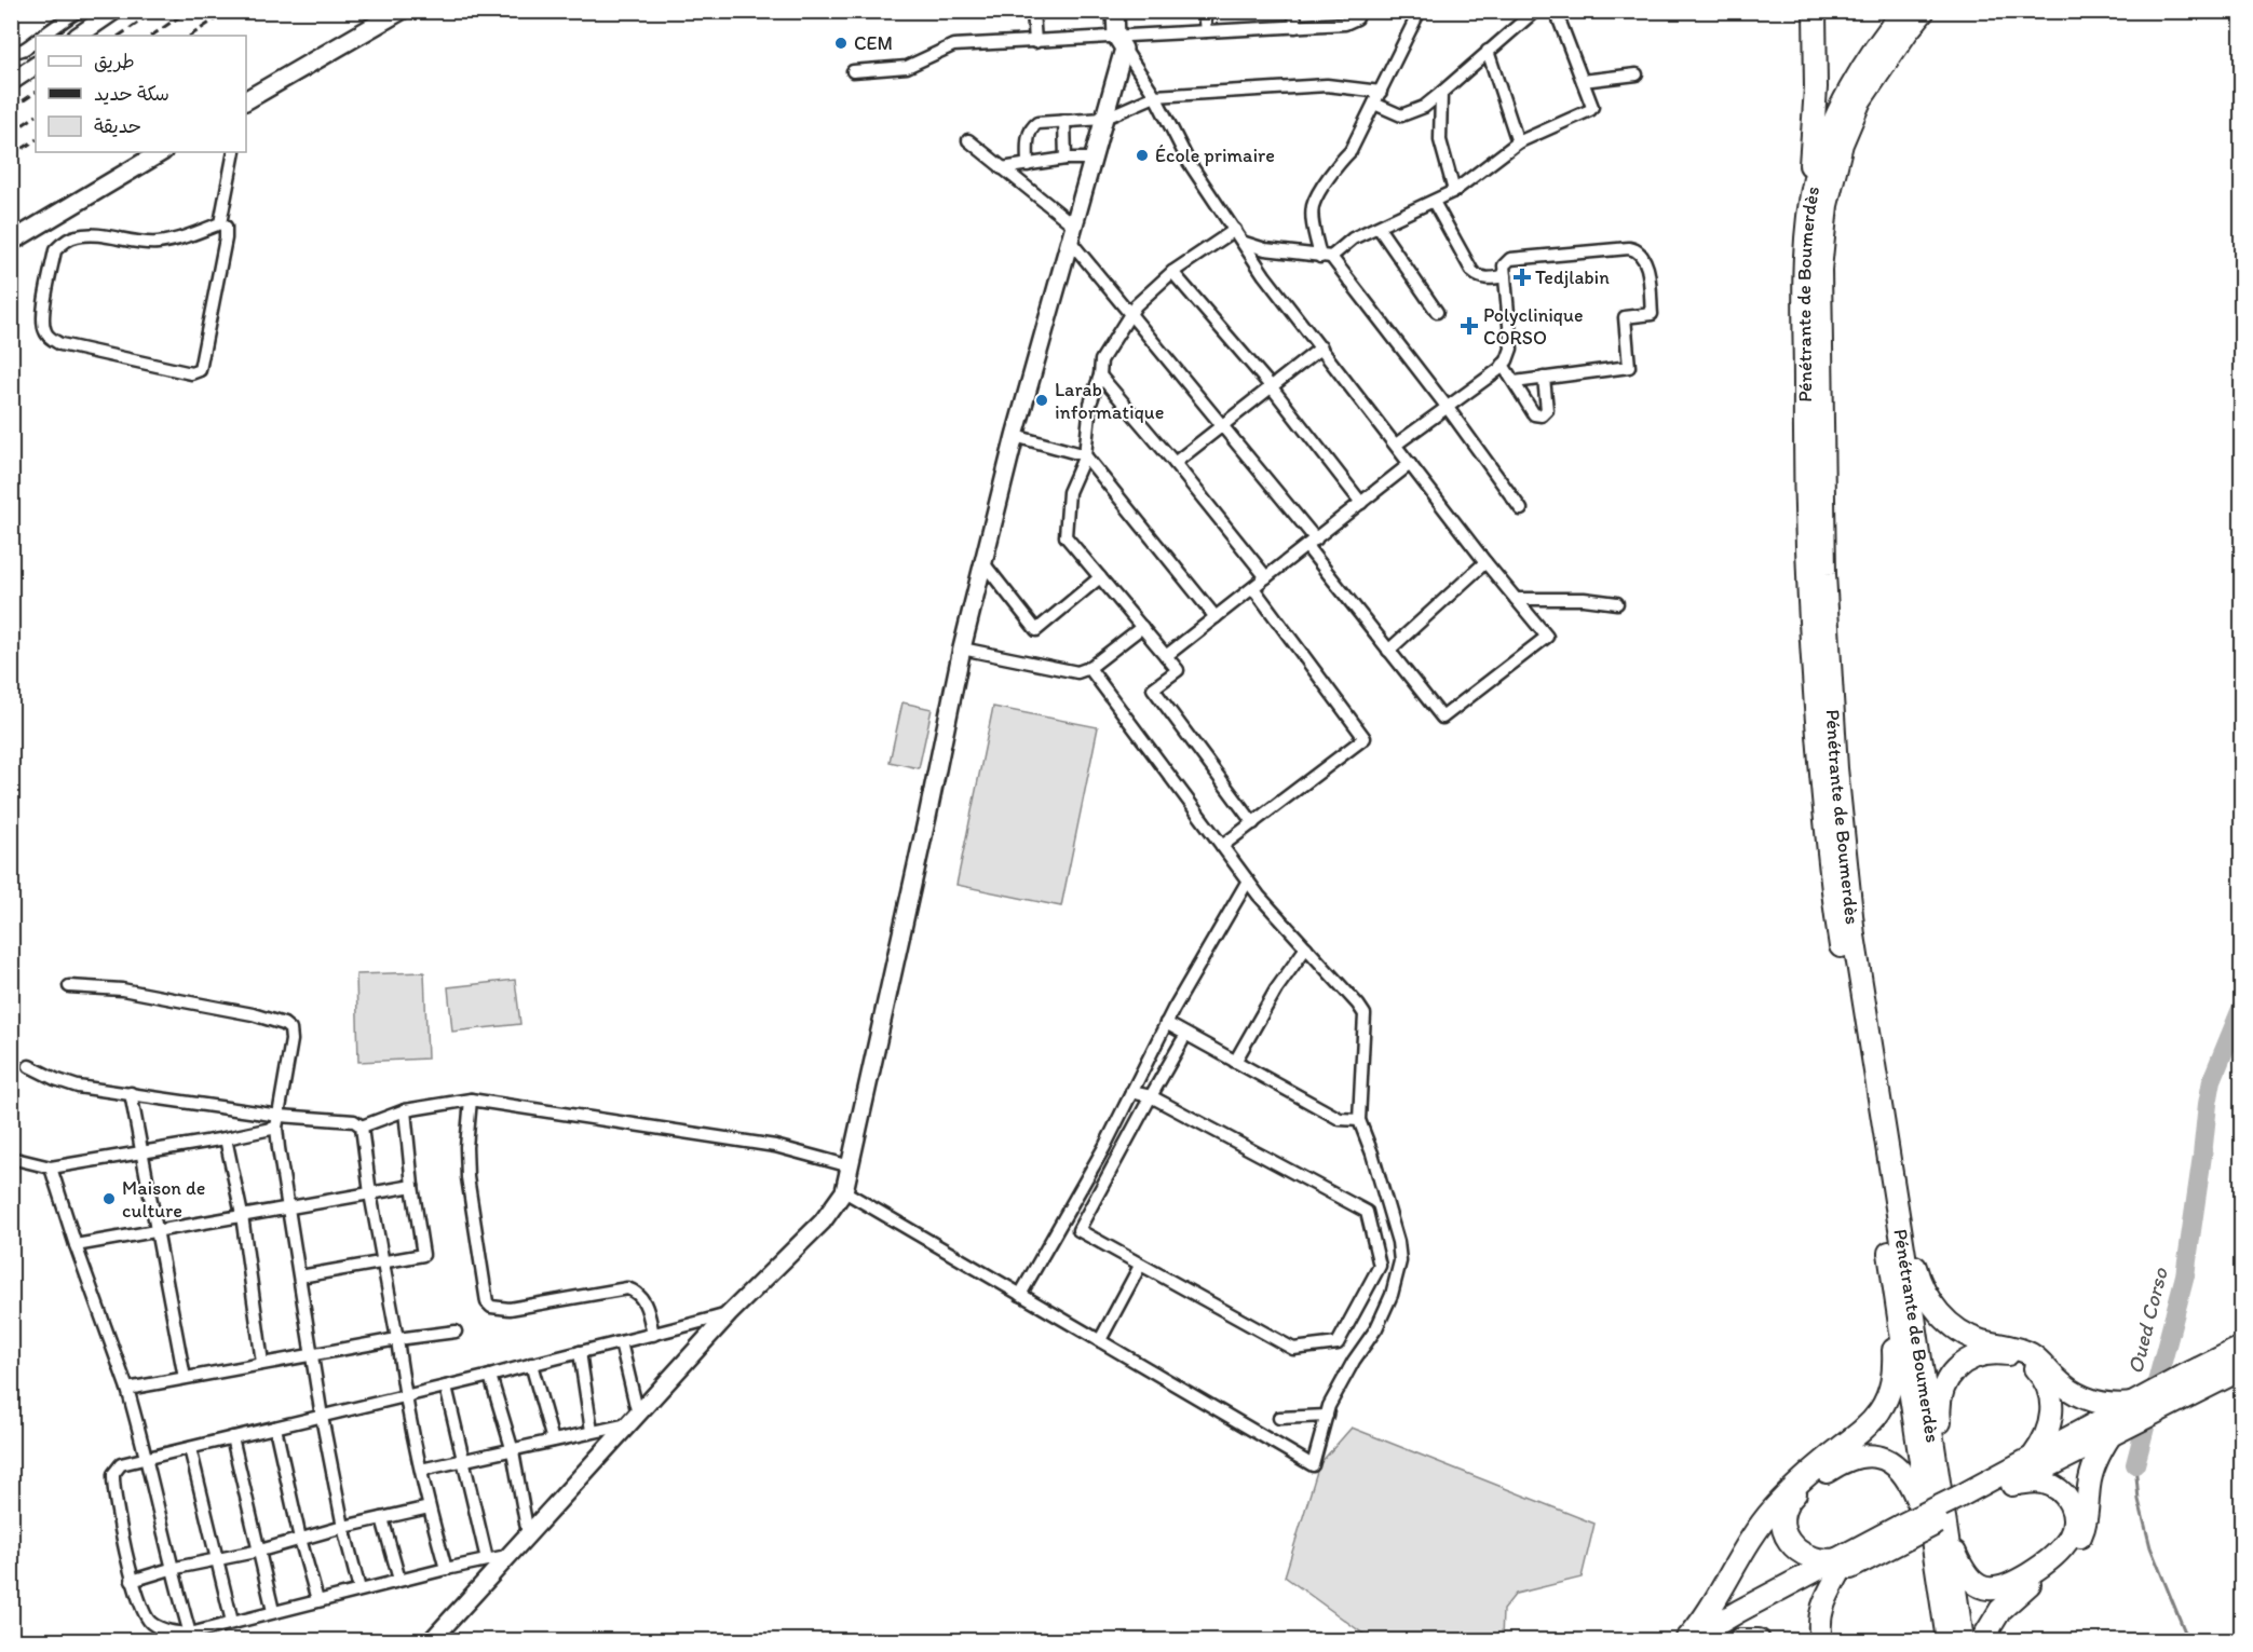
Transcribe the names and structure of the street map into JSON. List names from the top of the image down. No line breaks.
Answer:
{"streets":{"highway":["Pénétrante de Boumerdès"]},"water":["Oued Corso"],"places":{"other":["CEM","École primaire","Larab informatique","Maison de culture"],"health":["Tedjlabin","Polyclinique CORSO"]},"legend":["طريق","سكة حديد","حديقة"]}
